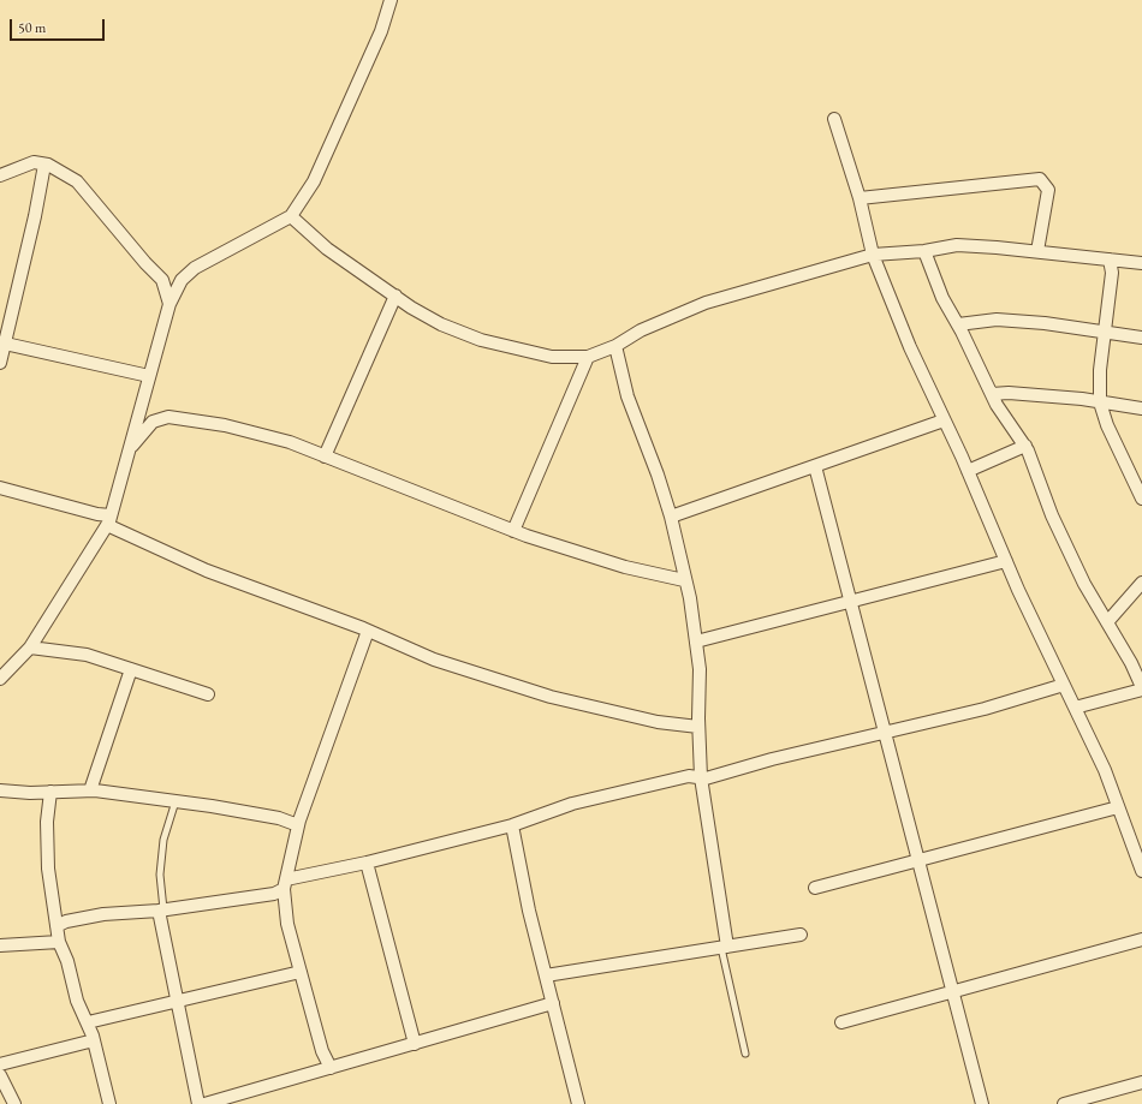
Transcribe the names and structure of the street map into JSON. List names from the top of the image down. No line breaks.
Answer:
{"scale_bar":"50 m"}
